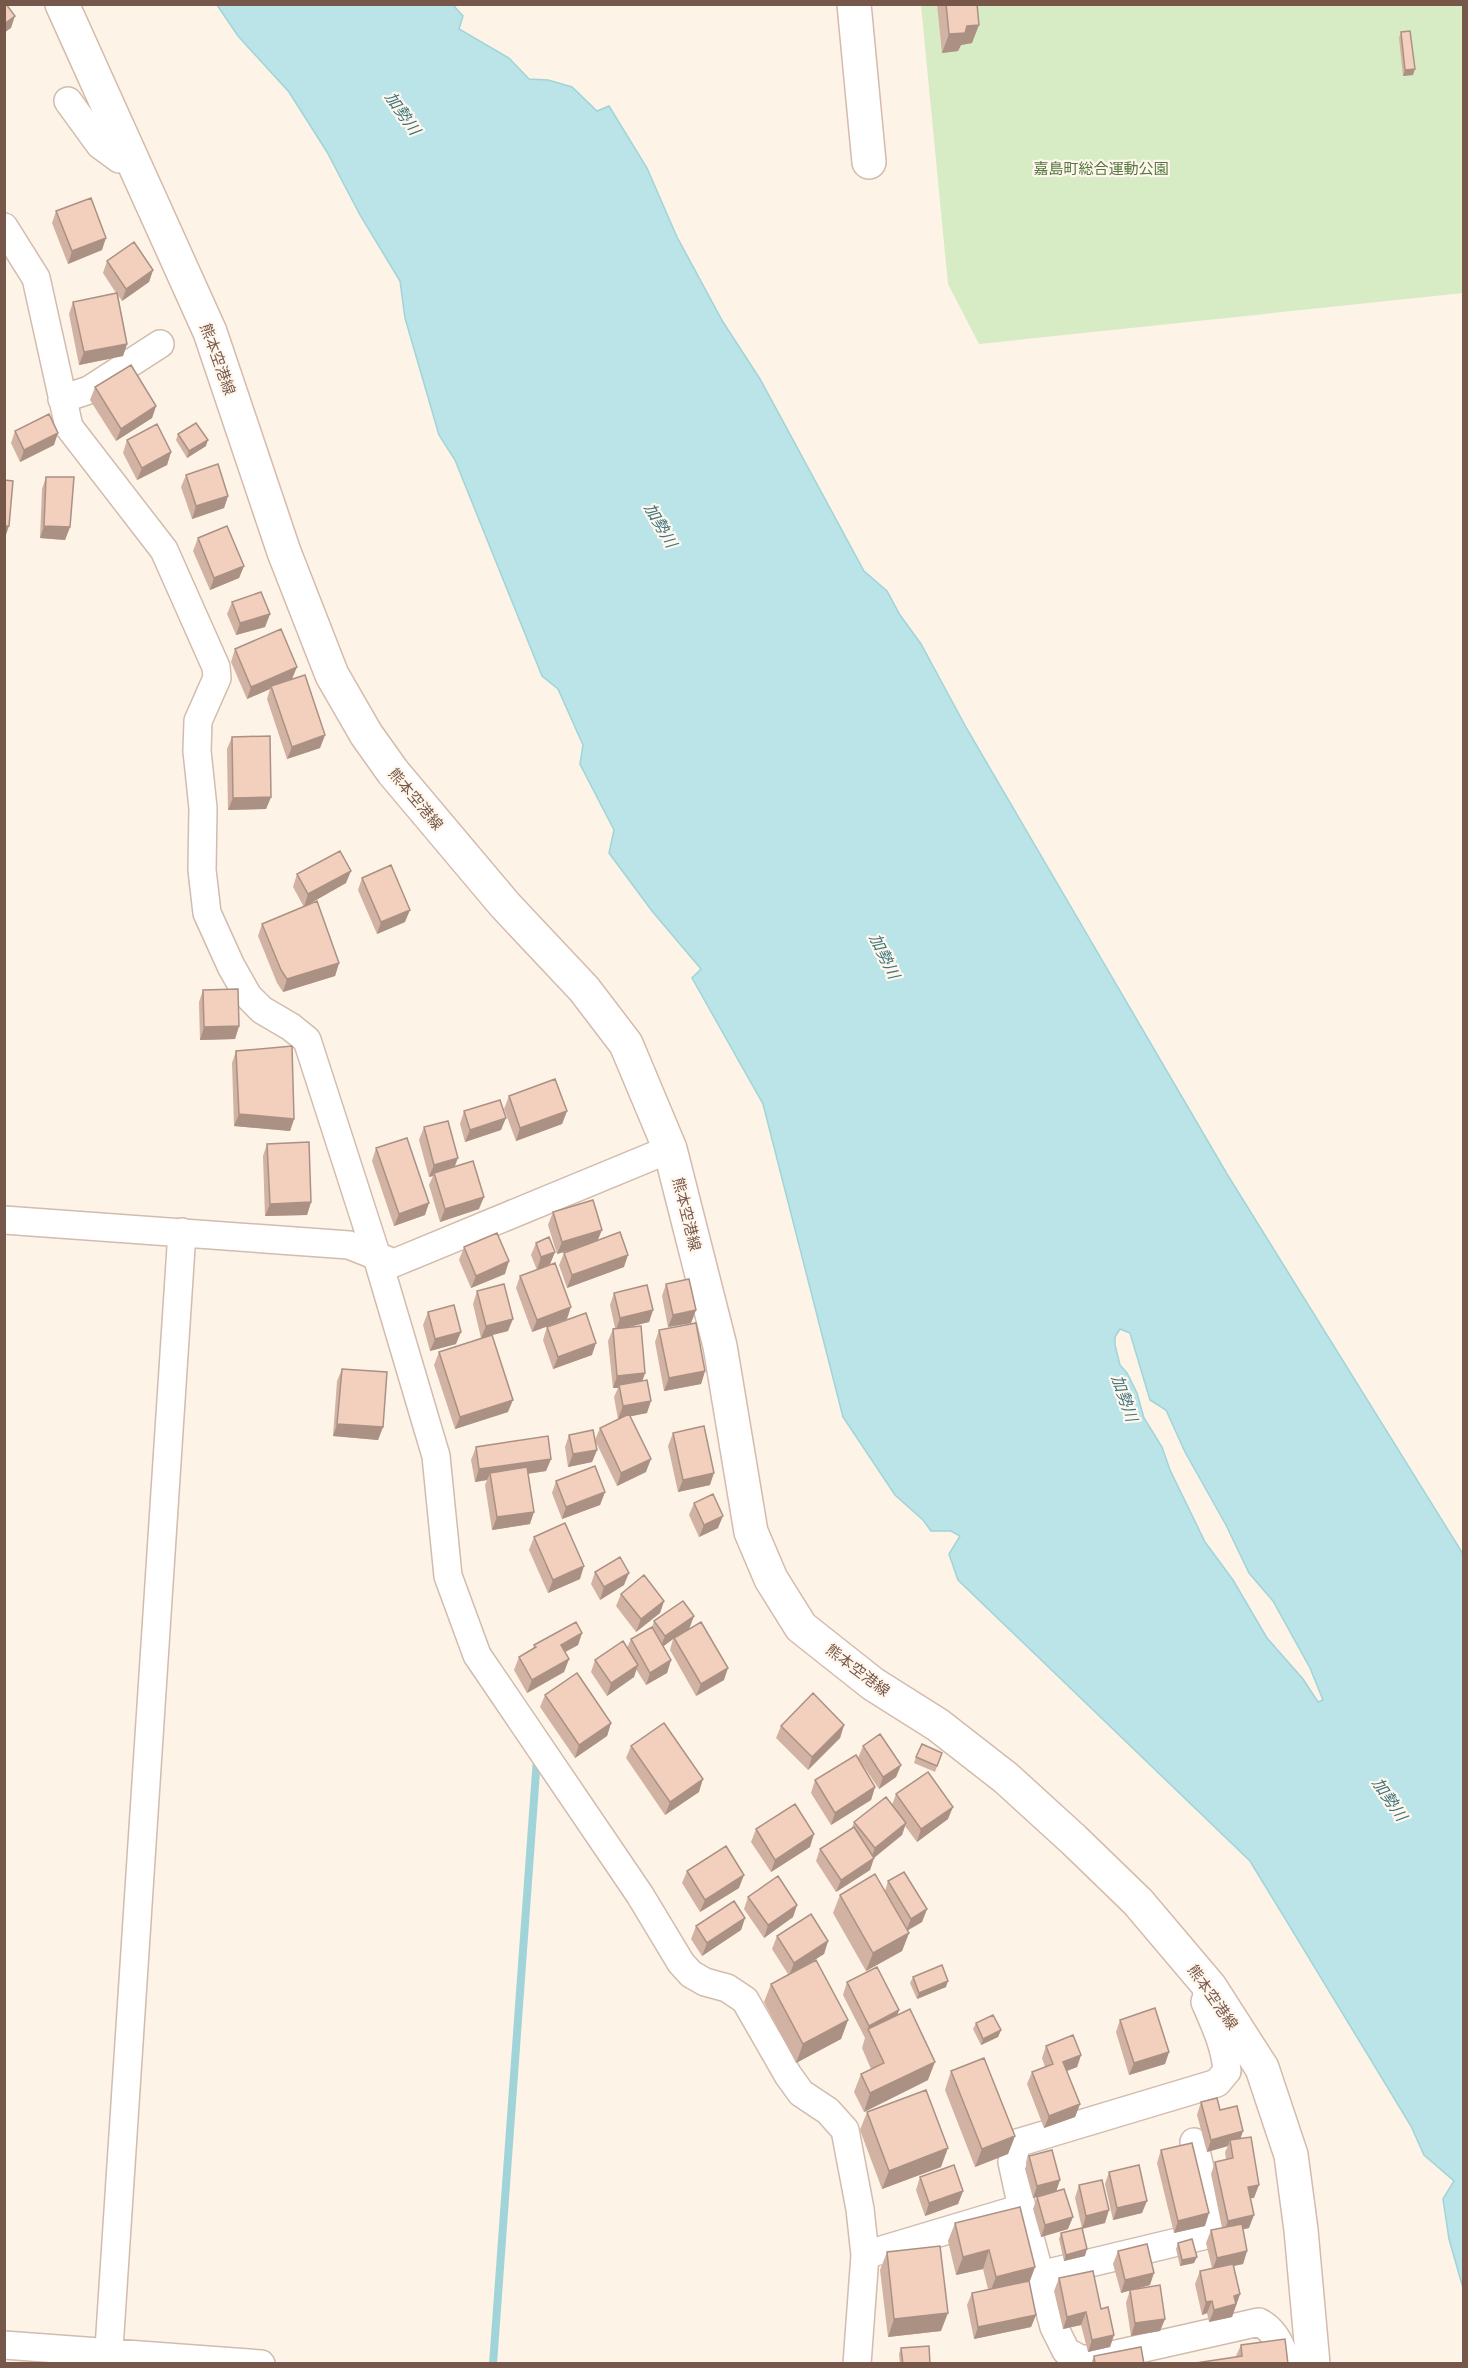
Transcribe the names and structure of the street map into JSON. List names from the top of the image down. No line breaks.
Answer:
{"streets":{"main road":["熊本空港線"]},"water":["加勢川"],"parks":["嘉島町総合運動公園"]}
